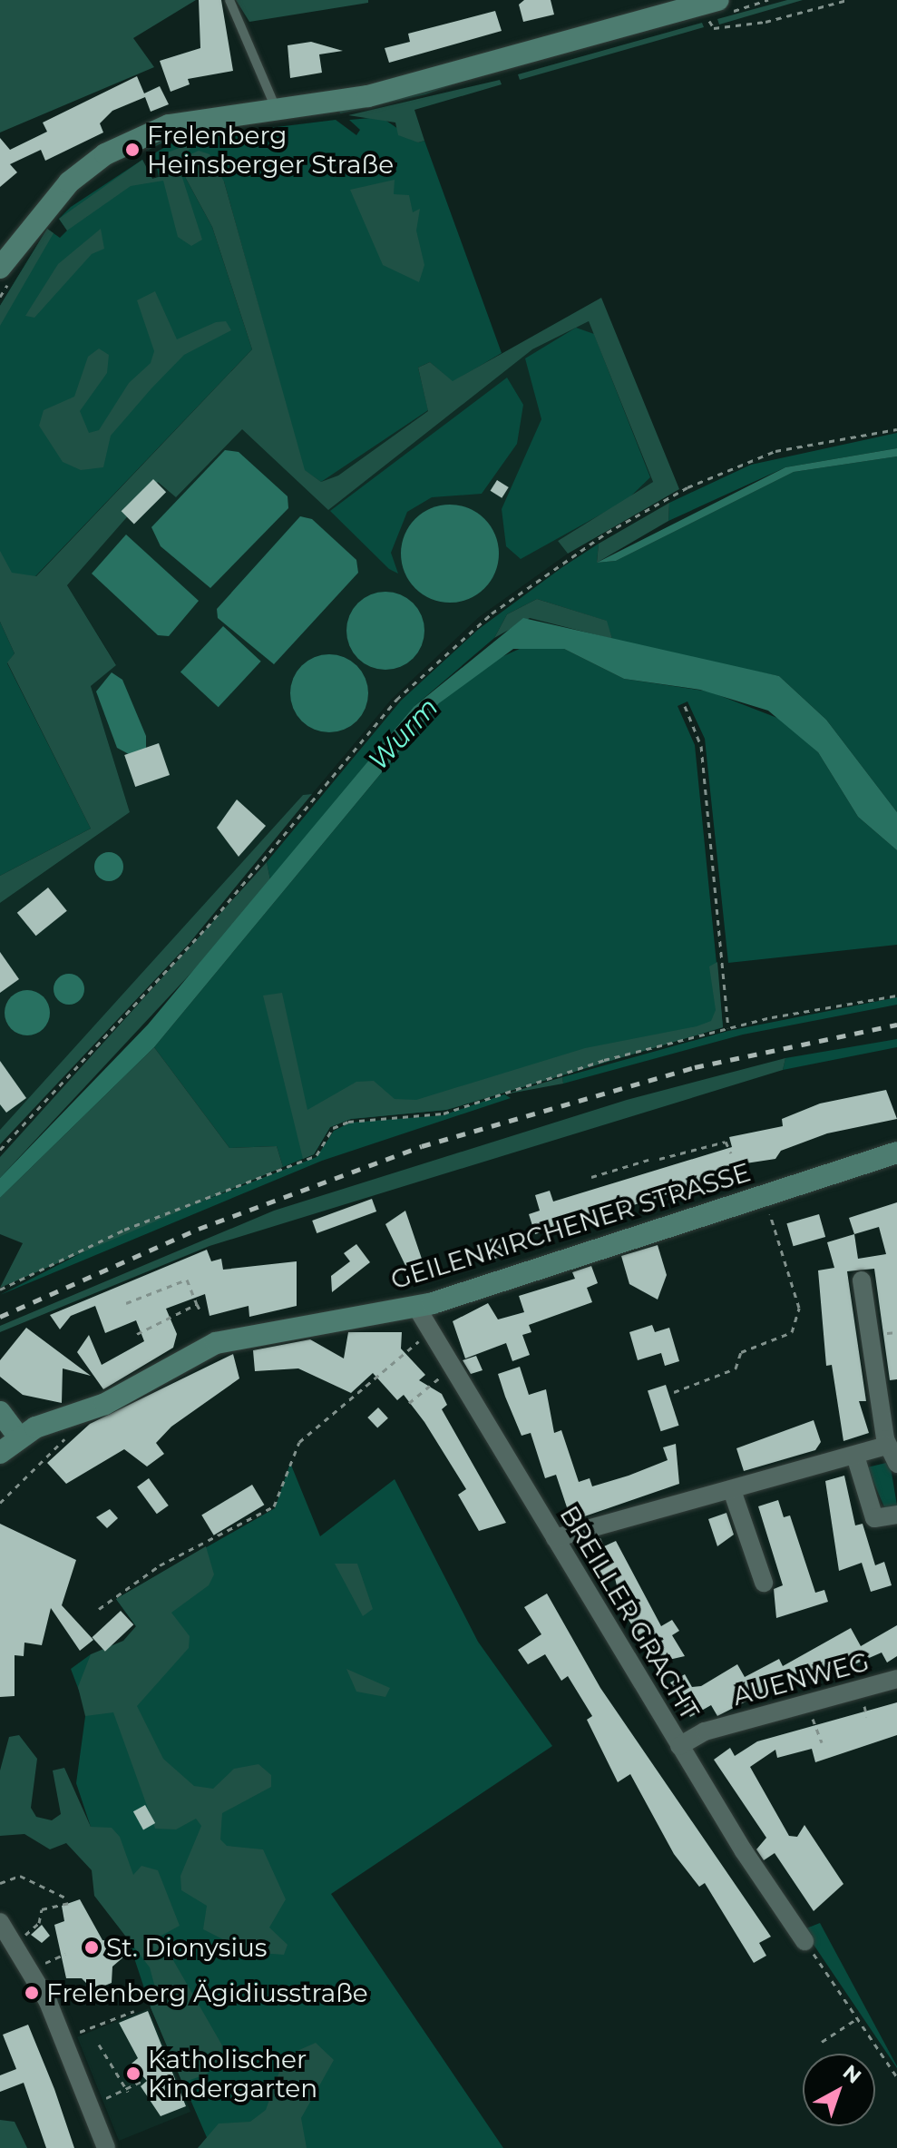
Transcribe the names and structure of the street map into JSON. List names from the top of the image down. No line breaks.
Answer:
{"streets":{"main road":["GEILENKIRCHENER STRASSE"],"street":["BREILLER GRACHT","AUENWEG"]},"crossings":[["GEILENKIRCHENER STRASSE","BREILLER GRACHT"],["BREILLER GRACHT","AUENWEG"]],"water":["Wurm"],"places":["Frelenberg Heinsberger Straße","St. Dionysius","Frelenberg Ägidiusstraße","Katholischer Kindergarten"],"north":"top right"}
